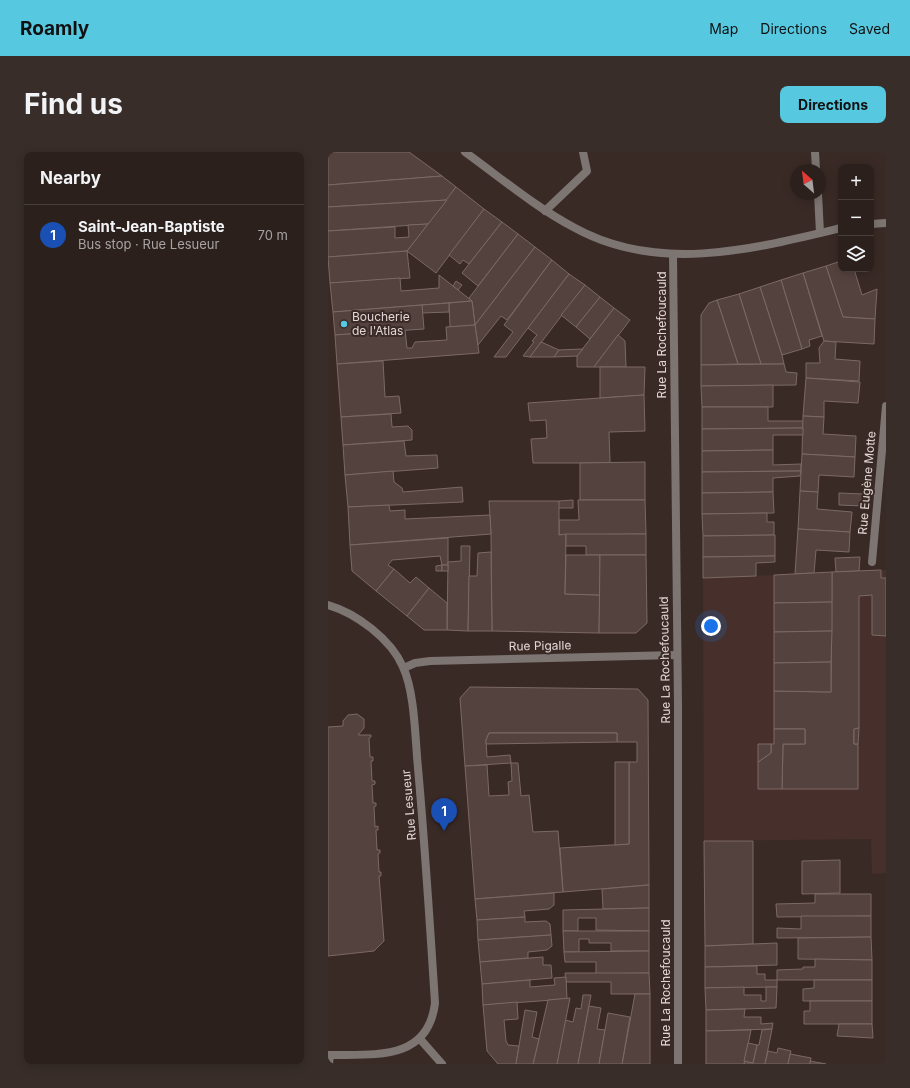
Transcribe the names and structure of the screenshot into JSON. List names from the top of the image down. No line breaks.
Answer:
{"streets":{"street":["Rue La Rochefoucauld","Rue Eugène Motte","Rue Pigalle","Rue Lesueur"]},"crossings":[["Rue La Rochefoucauld","Rue Pigalle"],["Rue Pigalle","Rue Lesueur"]],"places":["Boucherie de l'Atlas"],"north":"top left","page":{"header":"Roamly","nav":["Map","Directions","Saved"],"buttons":"Directions","title":"Find us","heading":"Nearby","map_buttons":["+","−"],"list":[{"mark":"1","name":"Saint-Jean-Baptiste","note":"Bus stop · Rue Lesueur","value":"70 m"}],"pins":"1"}}
